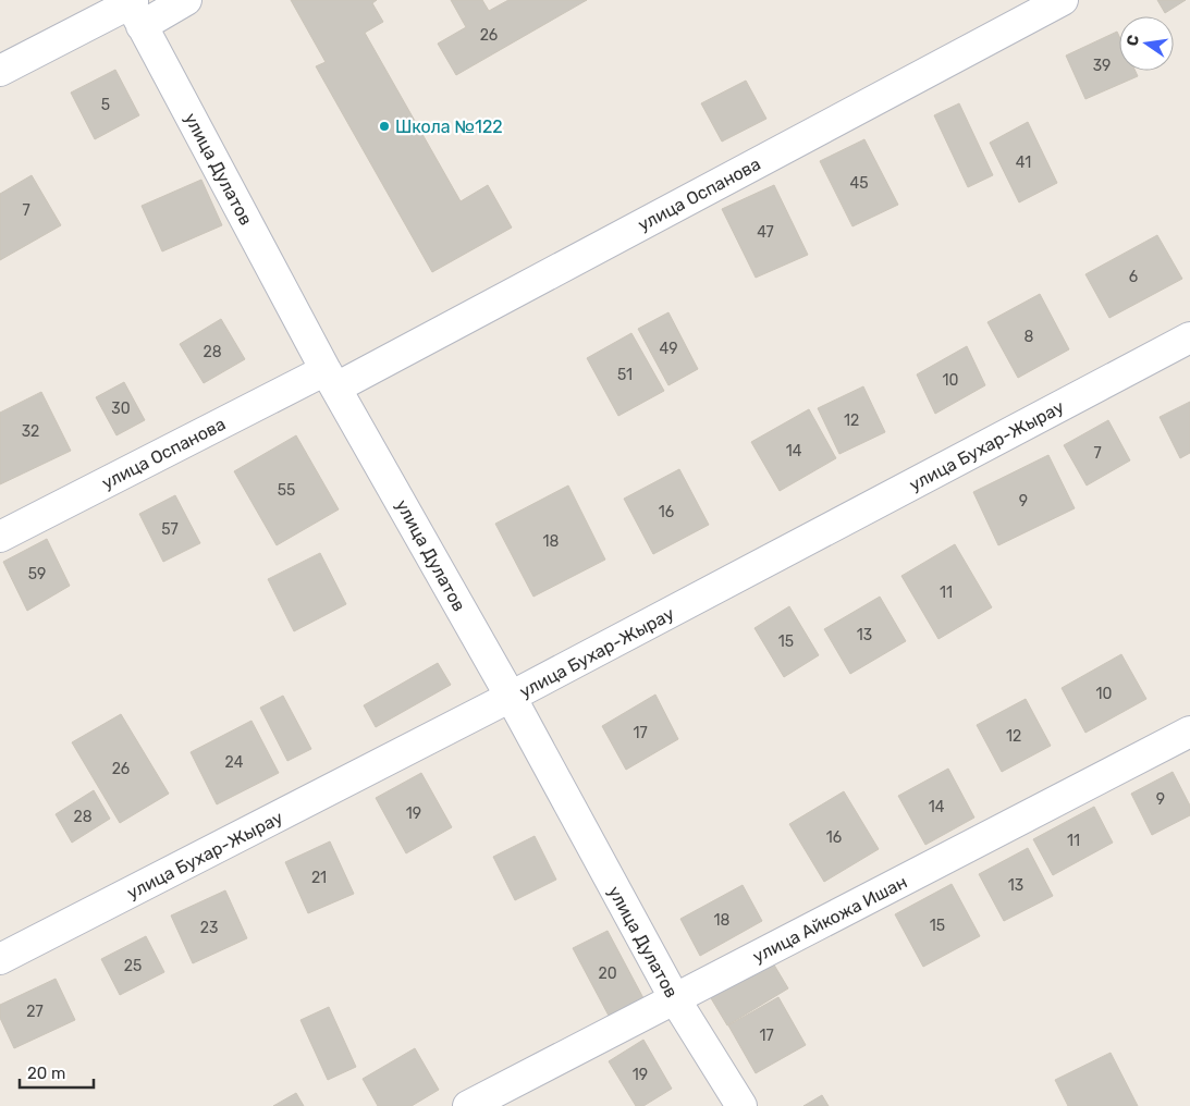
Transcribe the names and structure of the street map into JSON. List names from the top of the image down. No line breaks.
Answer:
{"streets":{"street":["улица Дулатов","улица Оспанова","улица Бухар-Жырау","улица Айкожа Ишан"]},"crossings":[["улица Дулатов","улица Оспанова"],["улица Дулатов","улица Бухар-Жырау"],["улица Дулатов","улица Айкожа Ишан"]],"places":["Школа №122"],"house_numbers":["26","39","5","41","45","7","47","6","8","49","28","51","10","30","12","32","14","7","55","9","16","57","18","59","11","13","15","10","17","12","24","26","9","14","19","28","16","11","21","13","18","15","23","25","20","27","17","19"],"scale_bar":"20 m","north":"left"}
